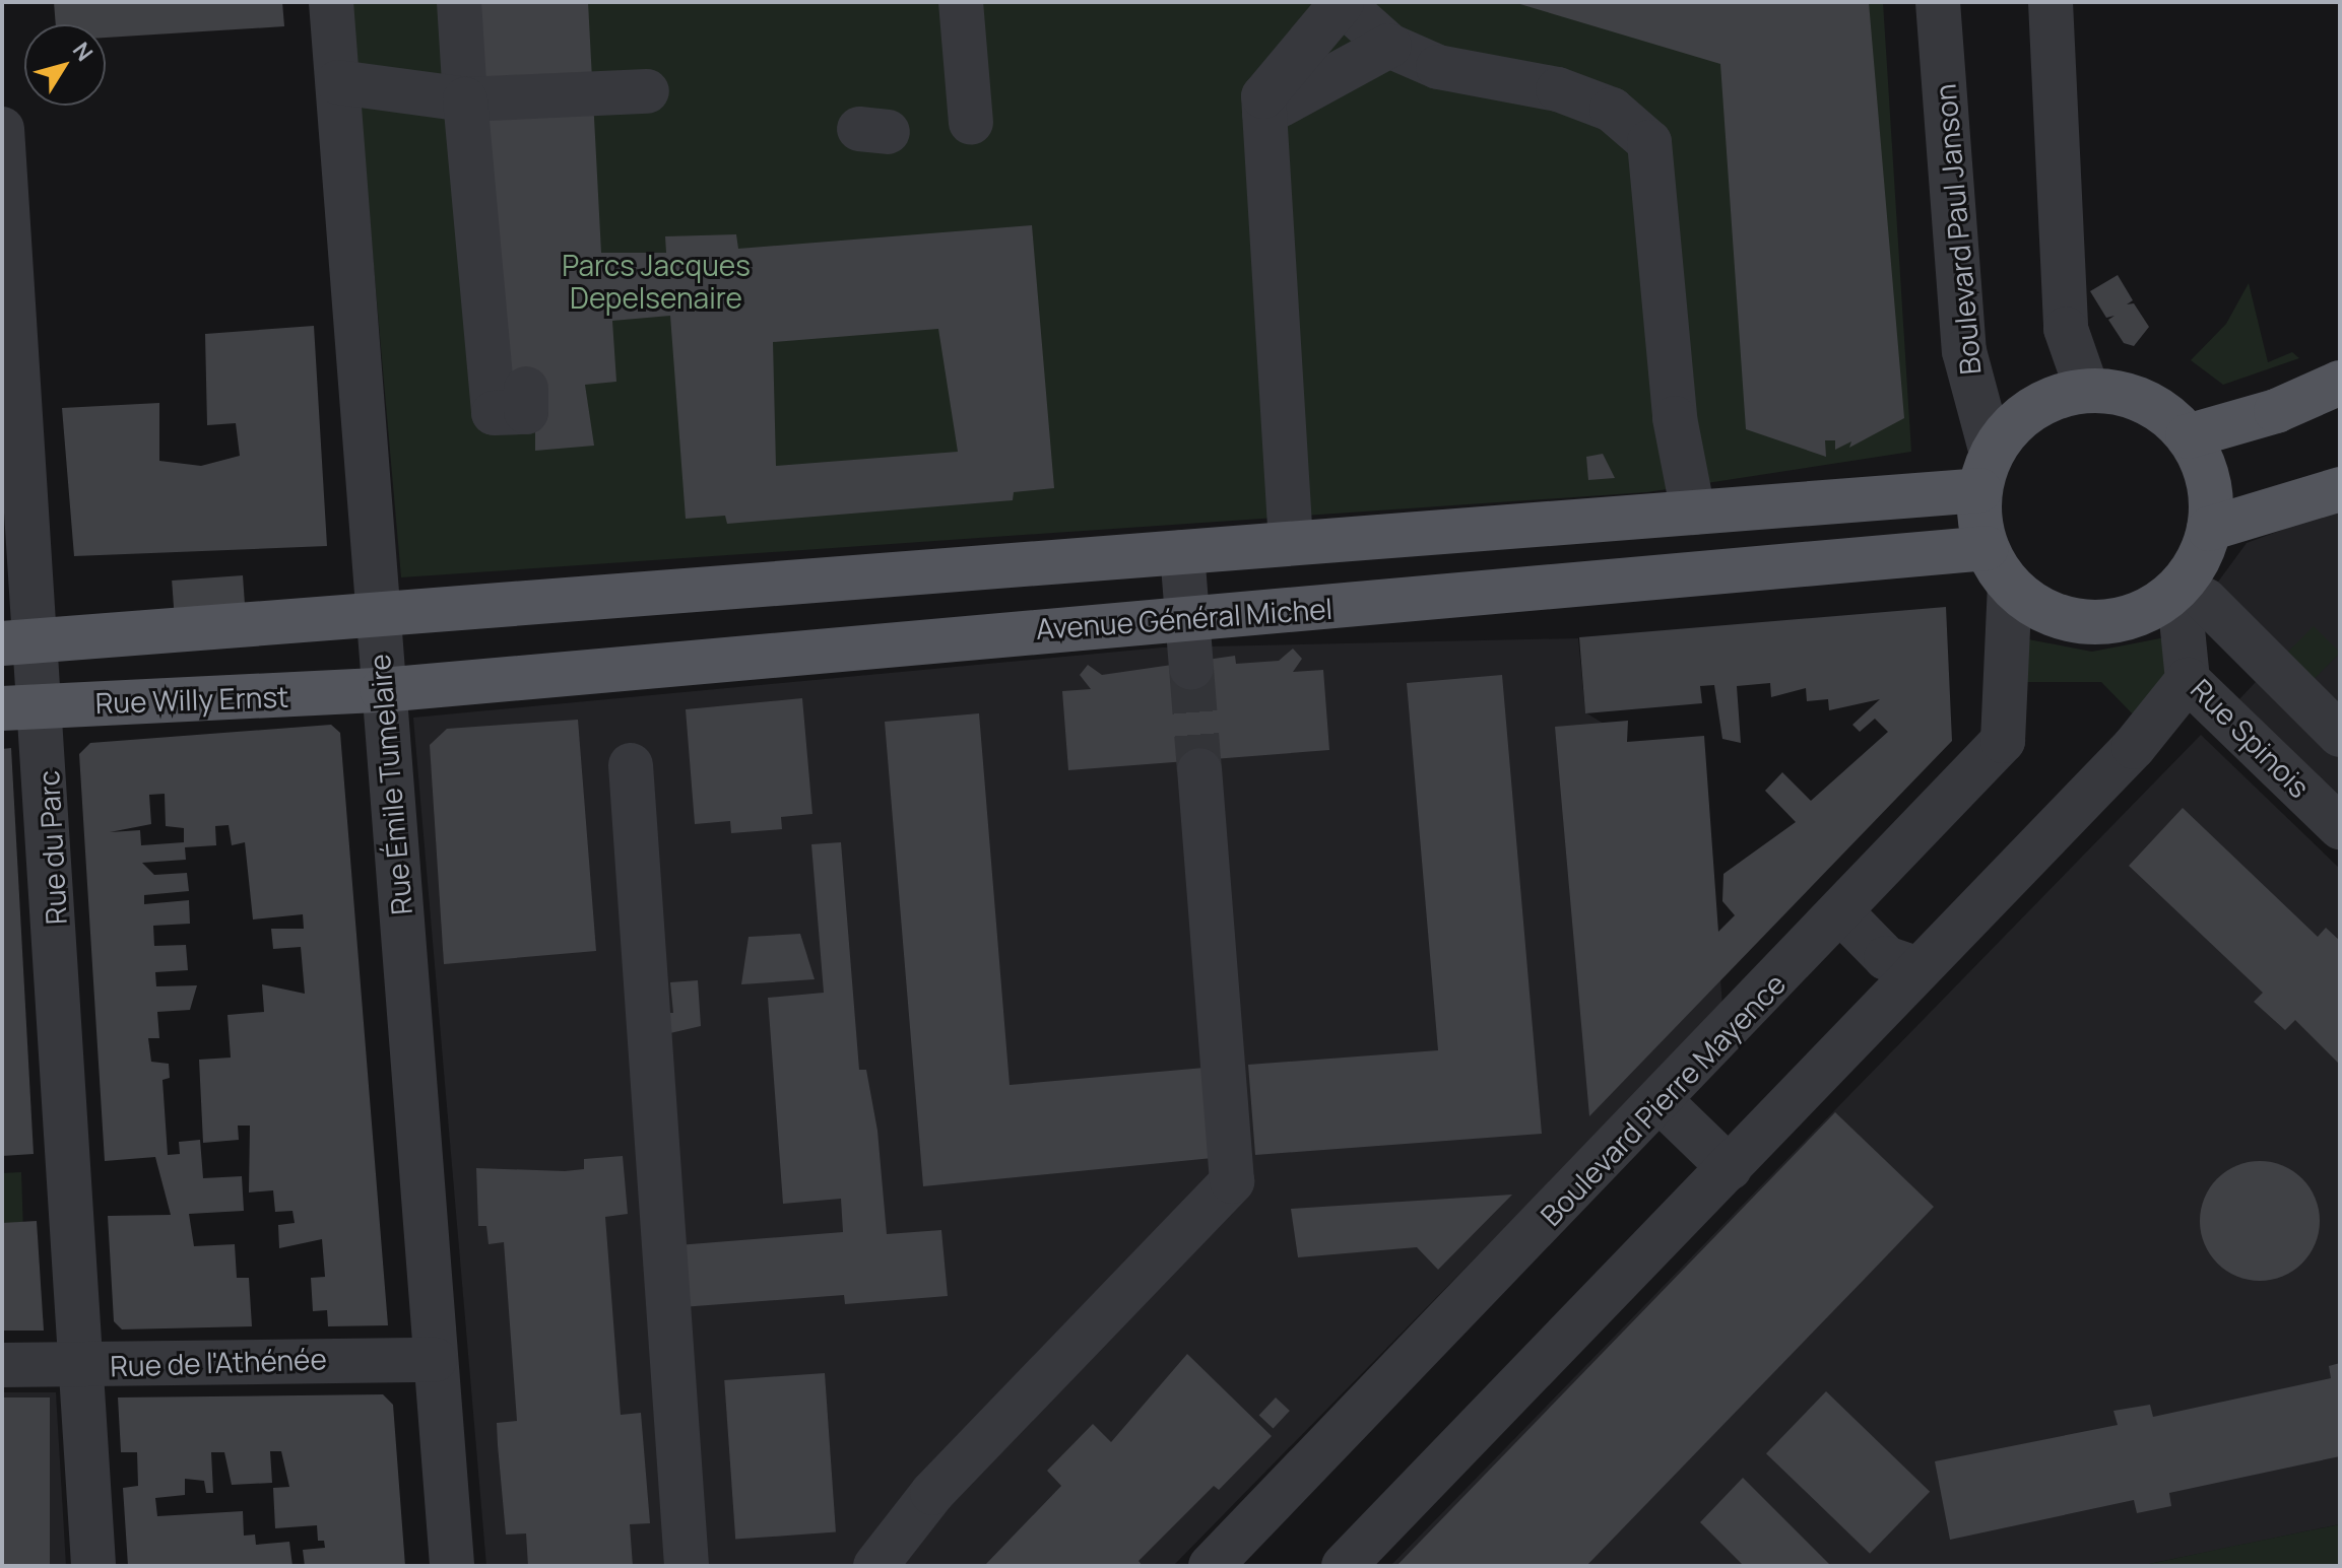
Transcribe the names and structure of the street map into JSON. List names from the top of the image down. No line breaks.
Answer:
{"streets":{"main road":["Avenue Général Michel","Rue Willy Ernst"],"street":["Boulevard Paul Janson","Rue Spinois","Rue Émile Tumelaire","Rue du Parc","Boulevard Pierre Mayence","Rue de l'Athénée"]},"crossings":[["Boulevard Paul Janson","Avenue Général Michel"],["Boulevard Paul Janson","Rue Spinois"],["Boulevard Paul Janson","Boulevard Pierre Mayence"],["Avenue Général Michel","Rue Willy Ernst"],["Avenue Général Michel","Rue Spinois"],["Avenue Général Michel","Rue Émile Tumelaire"],["Avenue Général Michel","Boulevard Pierre Mayence"],["Rue Willy Ernst","Rue Émile Tumelaire"],["Rue Willy Ernst","Rue du Parc"],["Rue Spinois","Boulevard Pierre Mayence"],["Rue Émile Tumelaire","Rue de l'Athénée"],["Rue du Parc","Rue de l'Athénée"]],"parks":["Parcs Jacques Depelsenaire"],"north":"top right"}
